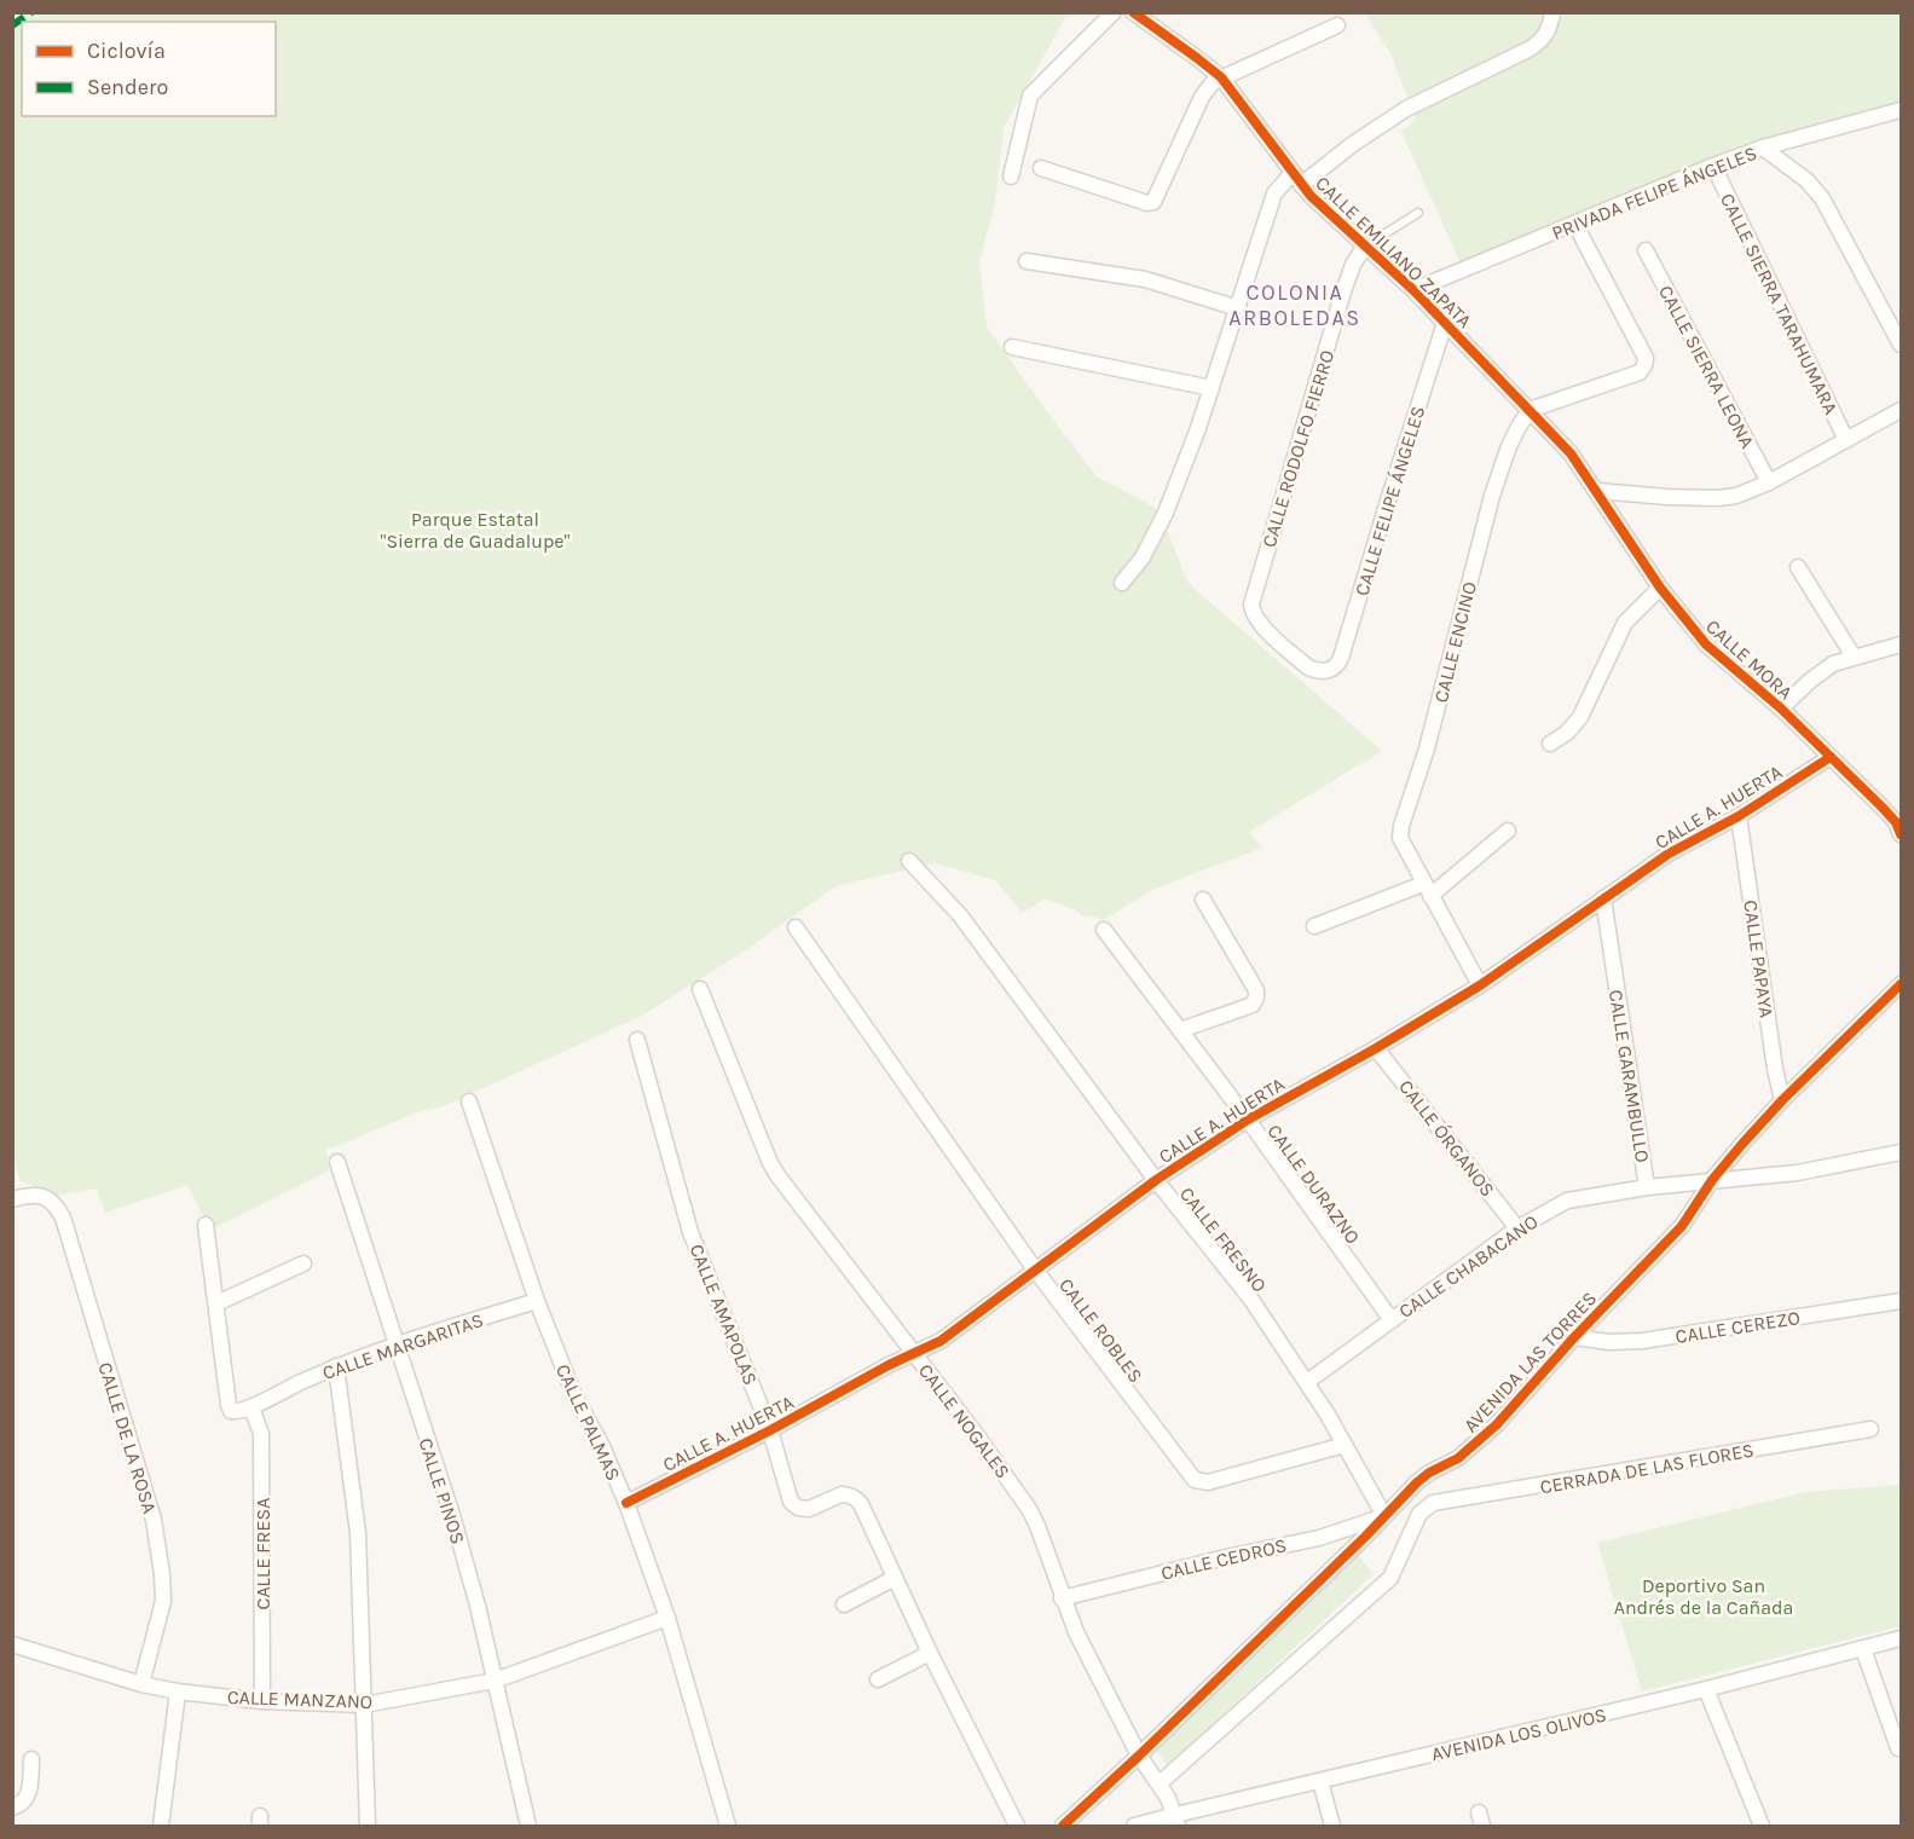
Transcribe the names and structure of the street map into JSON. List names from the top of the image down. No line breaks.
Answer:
{"streets":{"street":["PRIVADA FELIPE ÁNGELES","CALLE EMILIANO ZAPATA","CALLE SIERRA TARAHUMARA","CALLE SIERRA LEONA","CALLE RODOLFO FIERRO","CALLE FELIPE ÁNGELES","CALLE ENCINO","CALLE MORA","CALLE A. HUERTA","CALLE PAPAYA","CALLE GARAMBULLO","CALLE ÓRGANOS","CALLE DURAZNO","CALLE FRESNO","CALLE CHABACANO","CALLE AMAPOLAS","CALLE CEREZO","CALLE ROBLES","CALLE MARGARITAS","AVENIDA LAS TORRES","CALLE NOGALES","CALLE PALMAS","CALLE DE LA ROSA","CERRADA DE LAS FLORES","CALLE PINOS","CALLE FRESA","CALLE CEDROS","CALLE MANZANO","AVENIDA LOS OLIVOS"]},"crossings":[["PRIVADA FELIPE ÁNGELES","CALLE EMILIANO ZAPATA"],["PRIVADA FELIPE ÁNGELES","CALLE SIERRA TARAHUMARA"],["CALLE EMILIANO ZAPATA","CALLE RODOLFO FIERRO"],["CALLE EMILIANO ZAPATA","CALLE FELIPE ÁNGELES"],["CALLE EMILIANO ZAPATA","CALLE ENCINO"],["CALLE EMILIANO ZAPATA","CALLE MORA"],["CALLE RODOLFO FIERRO","CALLE FELIPE ÁNGELES"],["CALLE ENCINO","CALLE A. HUERTA"],["CALLE MORA","CALLE A. HUERTA"],["CALLE A. HUERTA","CALLE PAPAYA"],["CALLE A. HUERTA","CALLE GARAMBULLO"],["CALLE A. HUERTA","CALLE ÓRGANOS"],["CALLE A. HUERTA","CALLE DURAZNO"],["CALLE A. HUERTA","CALLE FRESNO"],["CALLE A. HUERTA","CALLE AMAPOLAS"],["CALLE A. HUERTA","CALLE ROBLES"],["CALLE A. HUERTA","CALLE NOGALES"],["CALLE A. HUERTA","CALLE PALMAS"],["CALLE PAPAYA","AVENIDA LAS TORRES"],["CALLE GARAMBULLO","CALLE CHABACANO"],["CALLE GARAMBULLO","AVENIDA LAS TORRES"],["CALLE ÓRGANOS","CALLE CHABACANO"],["CALLE DURAZNO","CALLE CHABACANO"],["CALLE FRESNO","CALLE CHABACANO"],["CALLE FRESNO","CALLE ROBLES"],["CALLE FRESNO","AVENIDA LAS TORRES"],["CALLE FRESNO","CALLE CEDROS"],["CALLE CEREZO","AVENIDA LAS TORRES"],["CALLE MARGARITAS","CALLE PALMAS"],["CALLE MARGARITAS","CALLE PINOS"],["CALLE MARGARITAS","CALLE FRESA"],["AVENIDA LAS TORRES","CALLE NOGALES"],["AVENIDA LAS TORRES","CALLE CEDROS"],["CALLE NOGALES","CERRADA DE LAS FLORES"],["CALLE NOGALES","CALLE CEDROS"],["CALLE NOGALES","AVENIDA LOS OLIVOS"],["CALLE PALMAS","CALLE MANZANO"],["CALLE DE LA ROSA","CALLE MANZANO"],["CALLE PINOS","CALLE MANZANO"],["CALLE FRESA","CALLE MANZANO"]],"districts":["COLONIA ARBOLEDAS"],"parks":["Parque Estatal \"Sierra de Guadalupe\"","Deportivo San Andrés de la Cañada"],"legend":["Ciclovía","Sendero"]}
